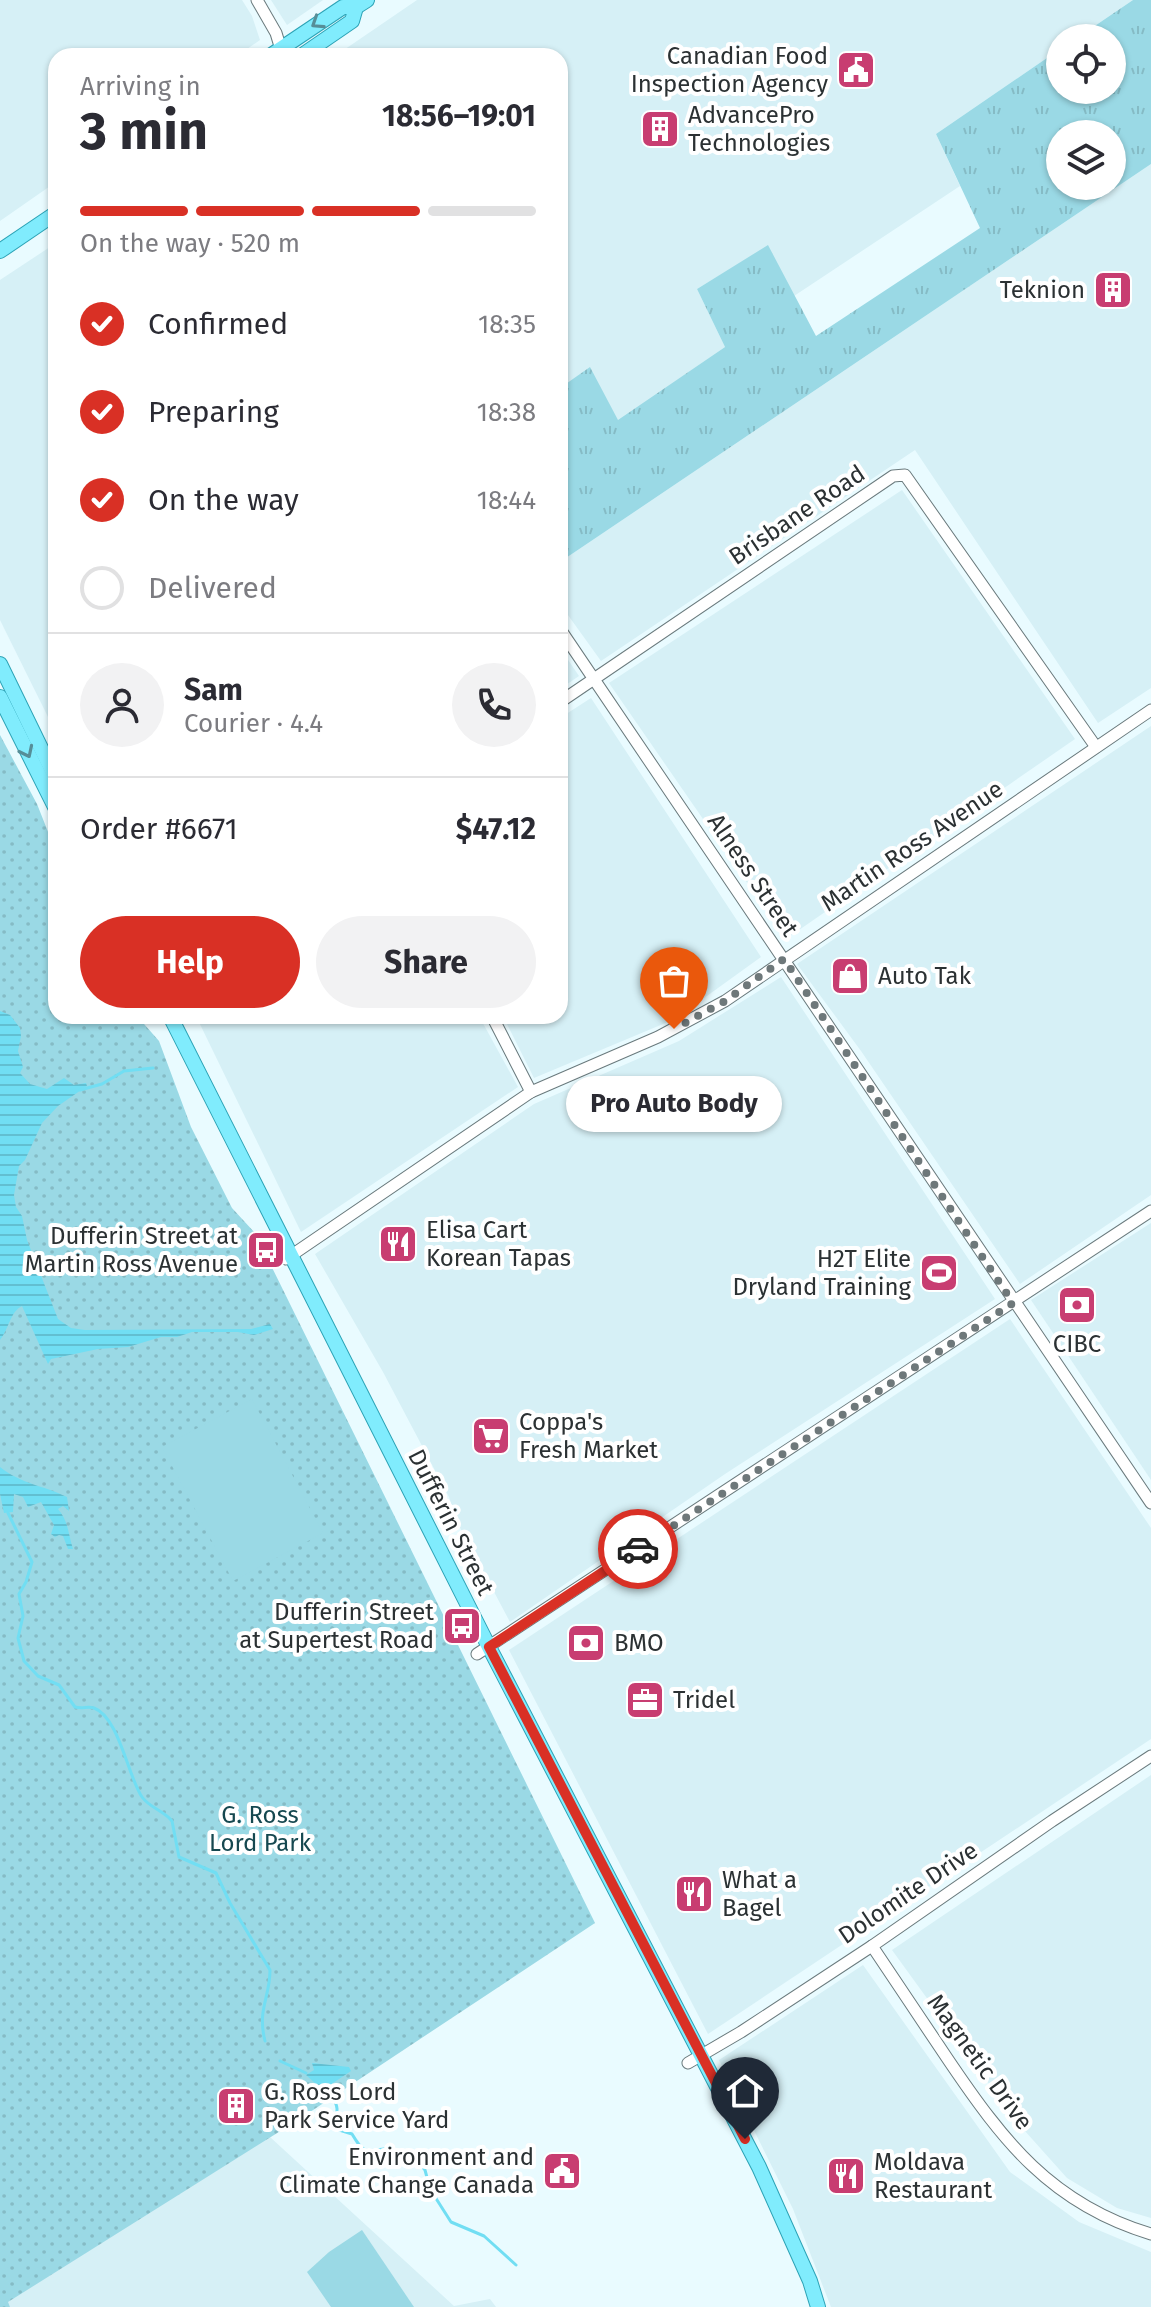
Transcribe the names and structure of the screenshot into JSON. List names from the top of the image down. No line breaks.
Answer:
{"streets":{"main road":["Dufferin Street"],"street":["Brisbane Road","Martin Ross Avenue","Alness Street","Dolomite Drive","Magnetic Drive"]},"crossings":[["Brisbane Road","Martin Ross Avenue"],["Brisbane Road","Alness Street"],["Martin Ross Avenue","Alness Street"],["Martin Ross Avenue","Dufferin Street"],["Dufferin Street","Dolomite Drive"],["Dolomite Drive","Magnetic Drive"]],"parks":["G. Ross Lord Park"],"places":{"public building":["Canadian Food Inspection Agency","Environment and Climate Change Canada"],"building":["AdvancePro Technologies","Teknion","G. Ross Lord Park Service Yard"],"shop":["Auto Tak"],"other":["Pro Auto Body"],"restaurant":["Elisa Cart Korean Tapas","What a Bagel","Moldava Restaurant"],"bus stop":["Dufferin Street at Martin Ross Avenue","Dufferin Street at Supertest Road"],"sports":["H2T Elite Dryland Training"],"bank":["CIBC","BMO"],"supermarket":["Coppa's Fresh Market"],"office":["Tridel"]},"page":{"heading":["3 min","Arriving in","18:56–19:01"],"panel":["Sam","Courier · 4.4","Order #6671","$47.12"],"bar":"On the way · 520 m","list":[["Confirmed","18:35"],["Preparing","18:38"],["On the way","18:44"],"Delivered"],"buttons":["Help","Share"],"bubble":"Pro Auto Body"}}
